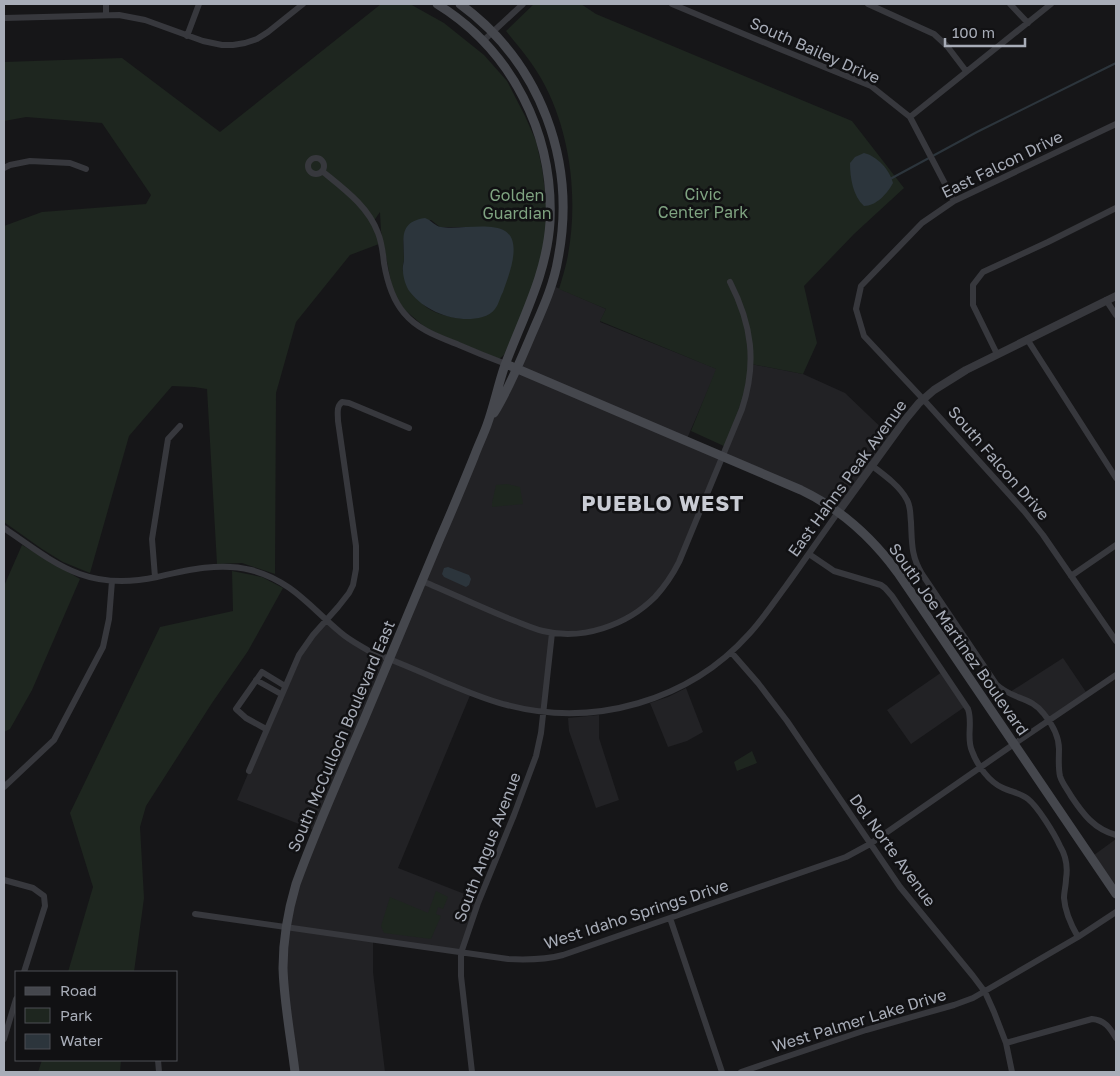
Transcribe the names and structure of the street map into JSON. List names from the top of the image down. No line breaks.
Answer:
{"streets":{"main road":["South Joe Martinez Boulevard","South McCulloch Boulevard East"],"street":["South Bailey Drive","East Falcon Drive","South Falcon Drive","East Hahns Peak Avenue","South Angus Avenue","Del Norte Avenue","West Idaho Springs Drive","West Palmer Lake Drive"]},"crossings":[["South Bailey Drive","East Falcon Drive"],["East Falcon Drive","South Falcon Drive"],["South Falcon Drive","East Hahns Peak Avenue"],["East Hahns Peak Avenue","South Joe Martinez Boulevard"],["East Hahns Peak Avenue","South McCulloch Boulevard East"],["East Hahns Peak Avenue","South Angus Avenue"],["East Hahns Peak Avenue","Del Norte Avenue"],["South Joe Martinez Boulevard","South McCulloch Boulevard East"],["South Joe Martinez Boulevard","West Idaho Springs Drive"],["South McCulloch Boulevard East","West Idaho Springs Drive"],["South Angus Avenue","West Idaho Springs Drive"],["Del Norte Avenue","West Idaho Springs Drive"],["Del Norte Avenue","West Palmer Lake Drive"]],"districts":["PUEBLO WEST"],"parks":["Civic Center Park","Golden Guardian"],"legend":["Road","Park","Water"],"scale_bar":"100 m"}
